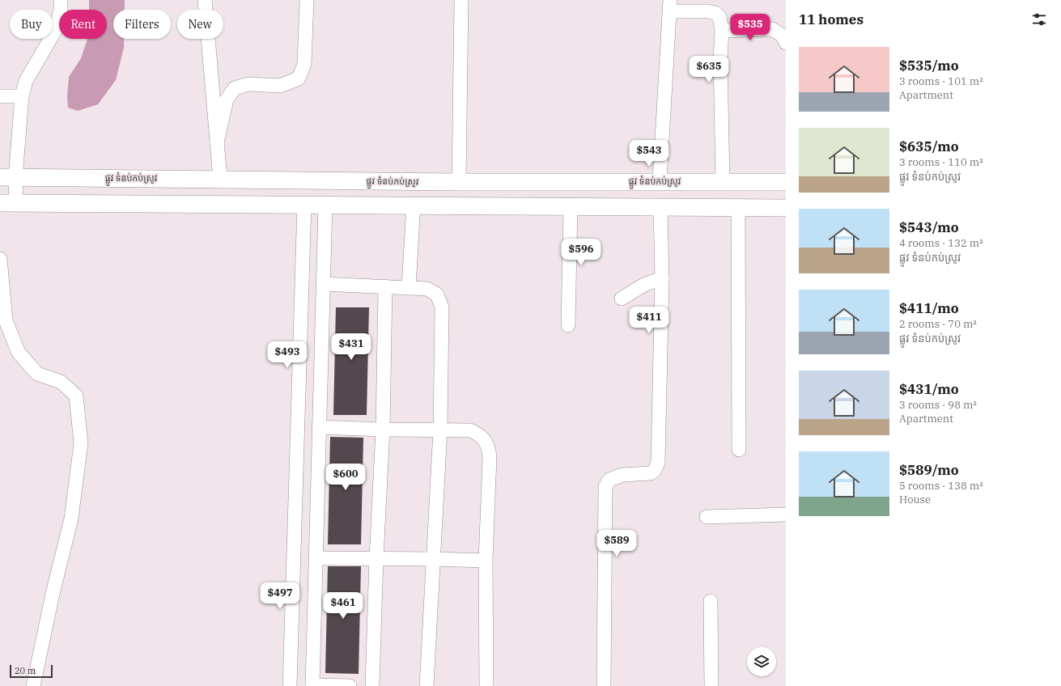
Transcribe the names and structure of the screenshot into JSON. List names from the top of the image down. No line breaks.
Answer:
{"streets":{"main road":["ផ្លូវ ទំនប់កប់ស្រូវ"]},"scale_bar":"20 m","page":{"heading":"11 homes","chip":["Buy","Rent","Filters","New"],"price":["$535","$635","$543","$596","$411","$431","$493","$600","$589","$497","$461"],"list":[{"name":"$535/mo","note":"3 rooms · 101 m² · Apartment"},{"name":"$635/mo","note":"3 rooms · 110 m² · ផ្លូវ ទំនប់កប់ស្រូវ"},{"name":"$543/mo","note":"4 rooms · 132 m² · ផ្លូវ ទំនប់កប់ស្រូវ"},{"name":"$411/mo","note":"2 rooms · 70 m² · ផ្លូវ ទំនប់កប់ស្រូវ"},{"name":"$431/mo","note":"3 rooms · 98 m² · Apartment"},{"name":"$589/mo","note":"5 rooms · 138 m² · House"}],"scale":"20 m"}}
